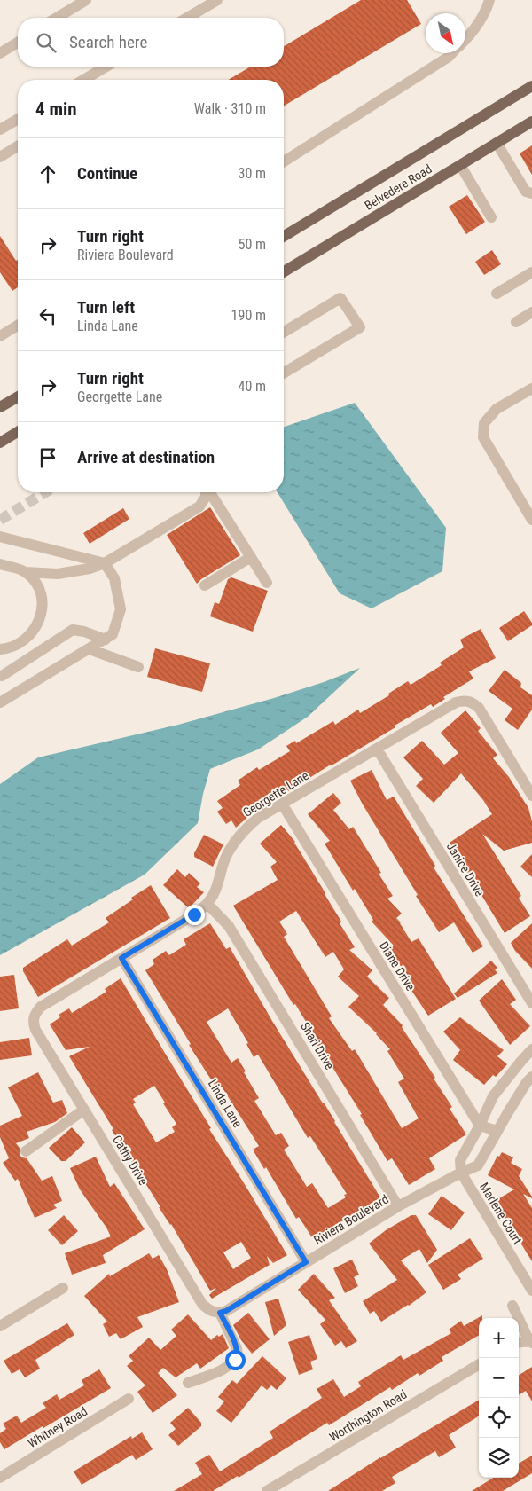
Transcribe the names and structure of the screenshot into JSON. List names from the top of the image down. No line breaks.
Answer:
{"streets":{"main road":["Belvedere Road"],"street":["Georgette Lane","Janice Drive","Diane Drive","Shari Drive","Linda Lane","Cathy Drive","Marlene Court","Riviera Boulevard","Worthington Road","Whitney Road"]},"crossings":[["Georgette Lane","Janice Drive"],["Georgette Lane","Diane Drive"],["Georgette Lane","Shari Drive"],["Georgette Lane","Linda Lane"],["Georgette Lane","Cathy Drive"],["Shari Drive","Riviera Boulevard"],["Linda Lane","Riviera Boulevard"],["Cathy Drive","Riviera Boulevard"],["Marlene Court","Riviera Boulevard"]],"north":"bottom right","page":{"search":"Search here","heading":["4 min","Walk · 310 m"],"list":[["Continue","30 m"],["Turn right","Riviera Boulevard","50 m"],["Turn left","Linda Lane","190 m"],["Turn right","Georgette Lane","40 m"],"Arrive at destination"],"map_buttons":["+","−"]}}
